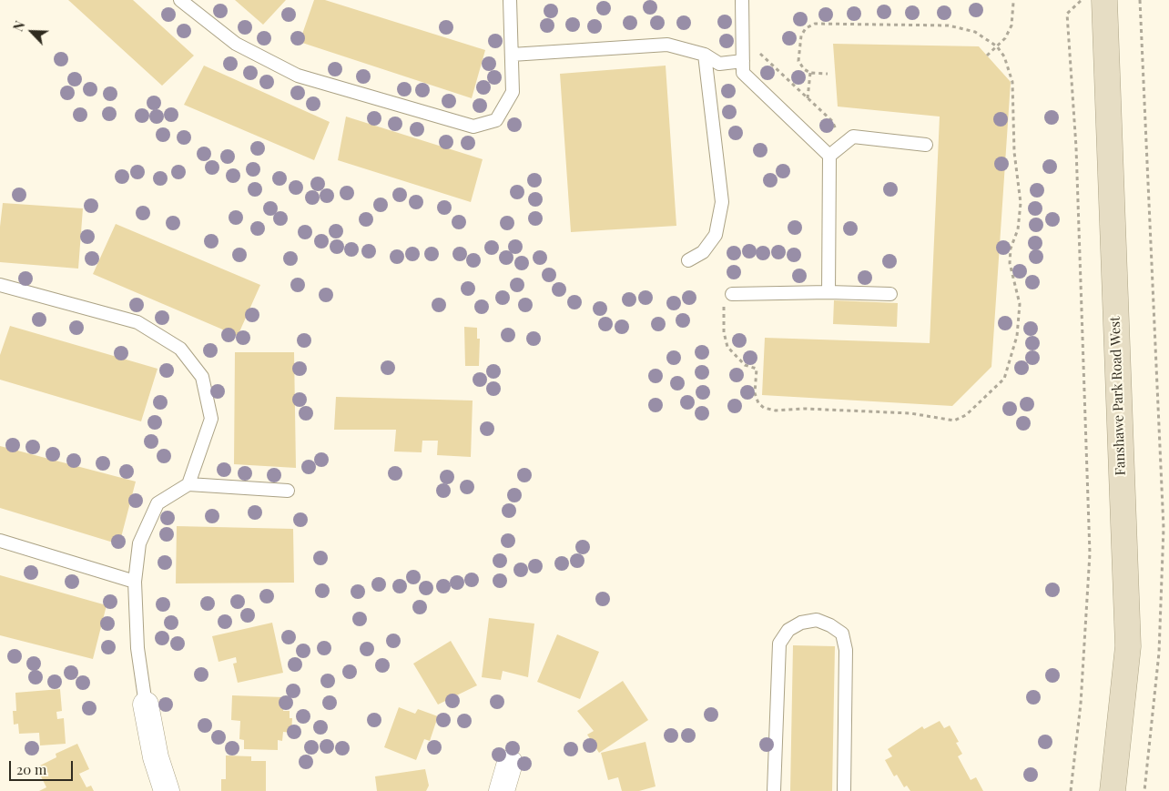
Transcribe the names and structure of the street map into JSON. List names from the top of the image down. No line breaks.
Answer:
{"streets":{"main road":["Fanshawe Park Road West"]},"scale_bar":"20 m","north":"top left"}
